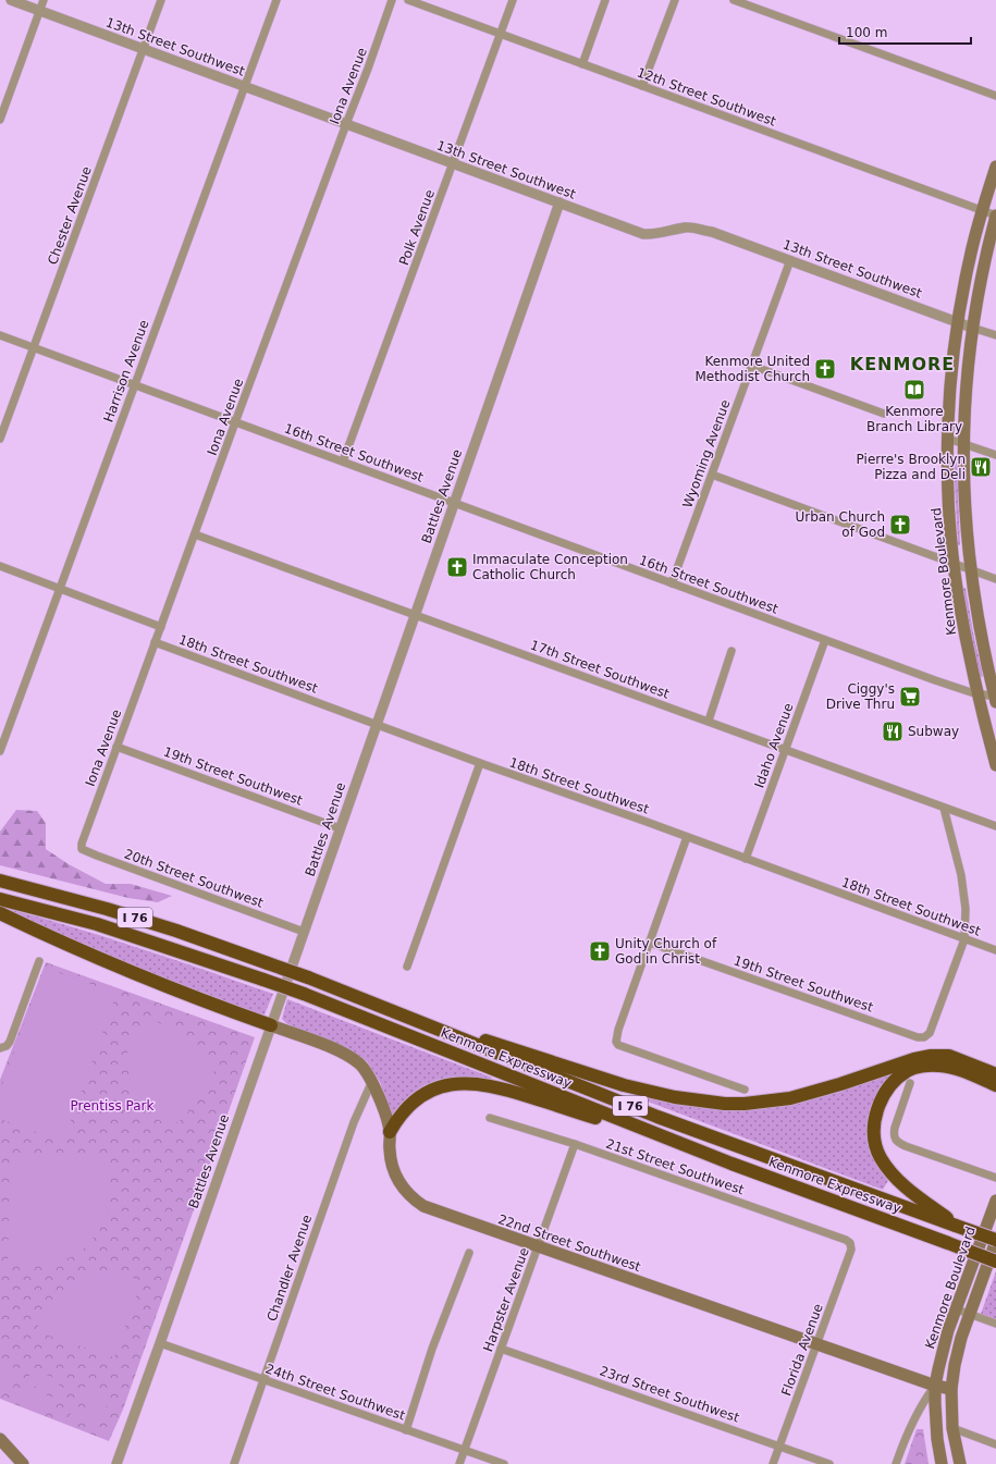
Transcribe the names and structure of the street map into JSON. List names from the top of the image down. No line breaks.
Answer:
{"streets":{"highway":["I 76","Kenmore Expressway"],"main road":["Kenmore Boulevard","22nd Street Southwest"],"street":["13th Street Southwest","Iona Avenue","12th Street Southwest","Chester Avenue","Polk Avenue","Harrison Avenue","16th Street Southwest","Wyoming Avenue","Battles Avenue","18th Street Southwest","17th Street Southwest","Idaho Avenue","19th Street Southwest","20th Street Southwest","21st Street Southwest","Chandler Avenue","Harpster Avenue","Florida Avenue","24th Street Southwest","23rd Street Southwest"]},"crossings":[["13th Street Southwest","Iona Avenue"],["13th Street Southwest","Chester Avenue"],["13th Street Southwest","Polk Avenue"],["13th Street Southwest","Harrison Avenue"],["13th Street Southwest","Wyoming Avenue"],["13th Street Southwest","Battles Avenue"],["13th Street Southwest","Kenmore Boulevard"],["Iona Avenue","16th Street Southwest"],["Iona Avenue","18th Street Southwest"],["Iona Avenue","17th Street Southwest"],["Iona Avenue","19th Street Southwest"],["Iona Avenue","20th Street Southwest"],["12th Street Southwest","Polk Avenue"],["12th Street Southwest","Kenmore Boulevard"],["Chester Avenue","16th Street Southwest"],["Polk Avenue","16th Street Southwest"],["Harrison Avenue","16th Street Southwest"],["16th Street Southwest","Wyoming Avenue"],["16th Street Southwest","Battles Avenue"],["16th Street Southwest","Kenmore Boulevard"],["16th Street Southwest","Idaho Avenue"],["Battles Avenue","18th Street Southwest"],["Battles Avenue","17th Street Southwest"],["Battles Avenue","19th Street Southwest"],["Battles Avenue","20th Street Southwest"],["Battles Avenue","22nd Street Southwest"],["Battles Avenue","24th Street Southwest"],["Kenmore Boulevard","Kenmore Expressway"],["Kenmore Boulevard","22nd Street Southwest"],["18th Street Southwest","Idaho Avenue"],["18th Street Southwest","19th Street Southwest"],["17th Street Southwest","Idaho Avenue"],["21st Street Southwest","Harpster Avenue"],["21st Street Southwest","Florida Avenue"],["22nd Street Southwest","Chandler Avenue"],["22nd Street Southwest","Harpster Avenue"],["22nd Street Southwest","Florida Avenue"],["Chandler Avenue","24th Street Southwest"],["Harpster Avenue","24th Street Southwest"],["Harpster Avenue","23rd Street Southwest"],["Florida Avenue","23rd Street Southwest"]],"districts":["KENMORE"],"parks":["Prentiss Park"],"places":{"church":["Kenmore United Methodist Church","Urban Church of God","Immaculate Conception Catholic Church","Unity Church of God in Christ"],"library":["Kenmore Branch Library"],"restaurant":["Pierre's Brooklyn Pizza and Deli","Subway"],"supermarket":["Ciggy's Drive Thru"]},"scale_bar":"100 m"}
